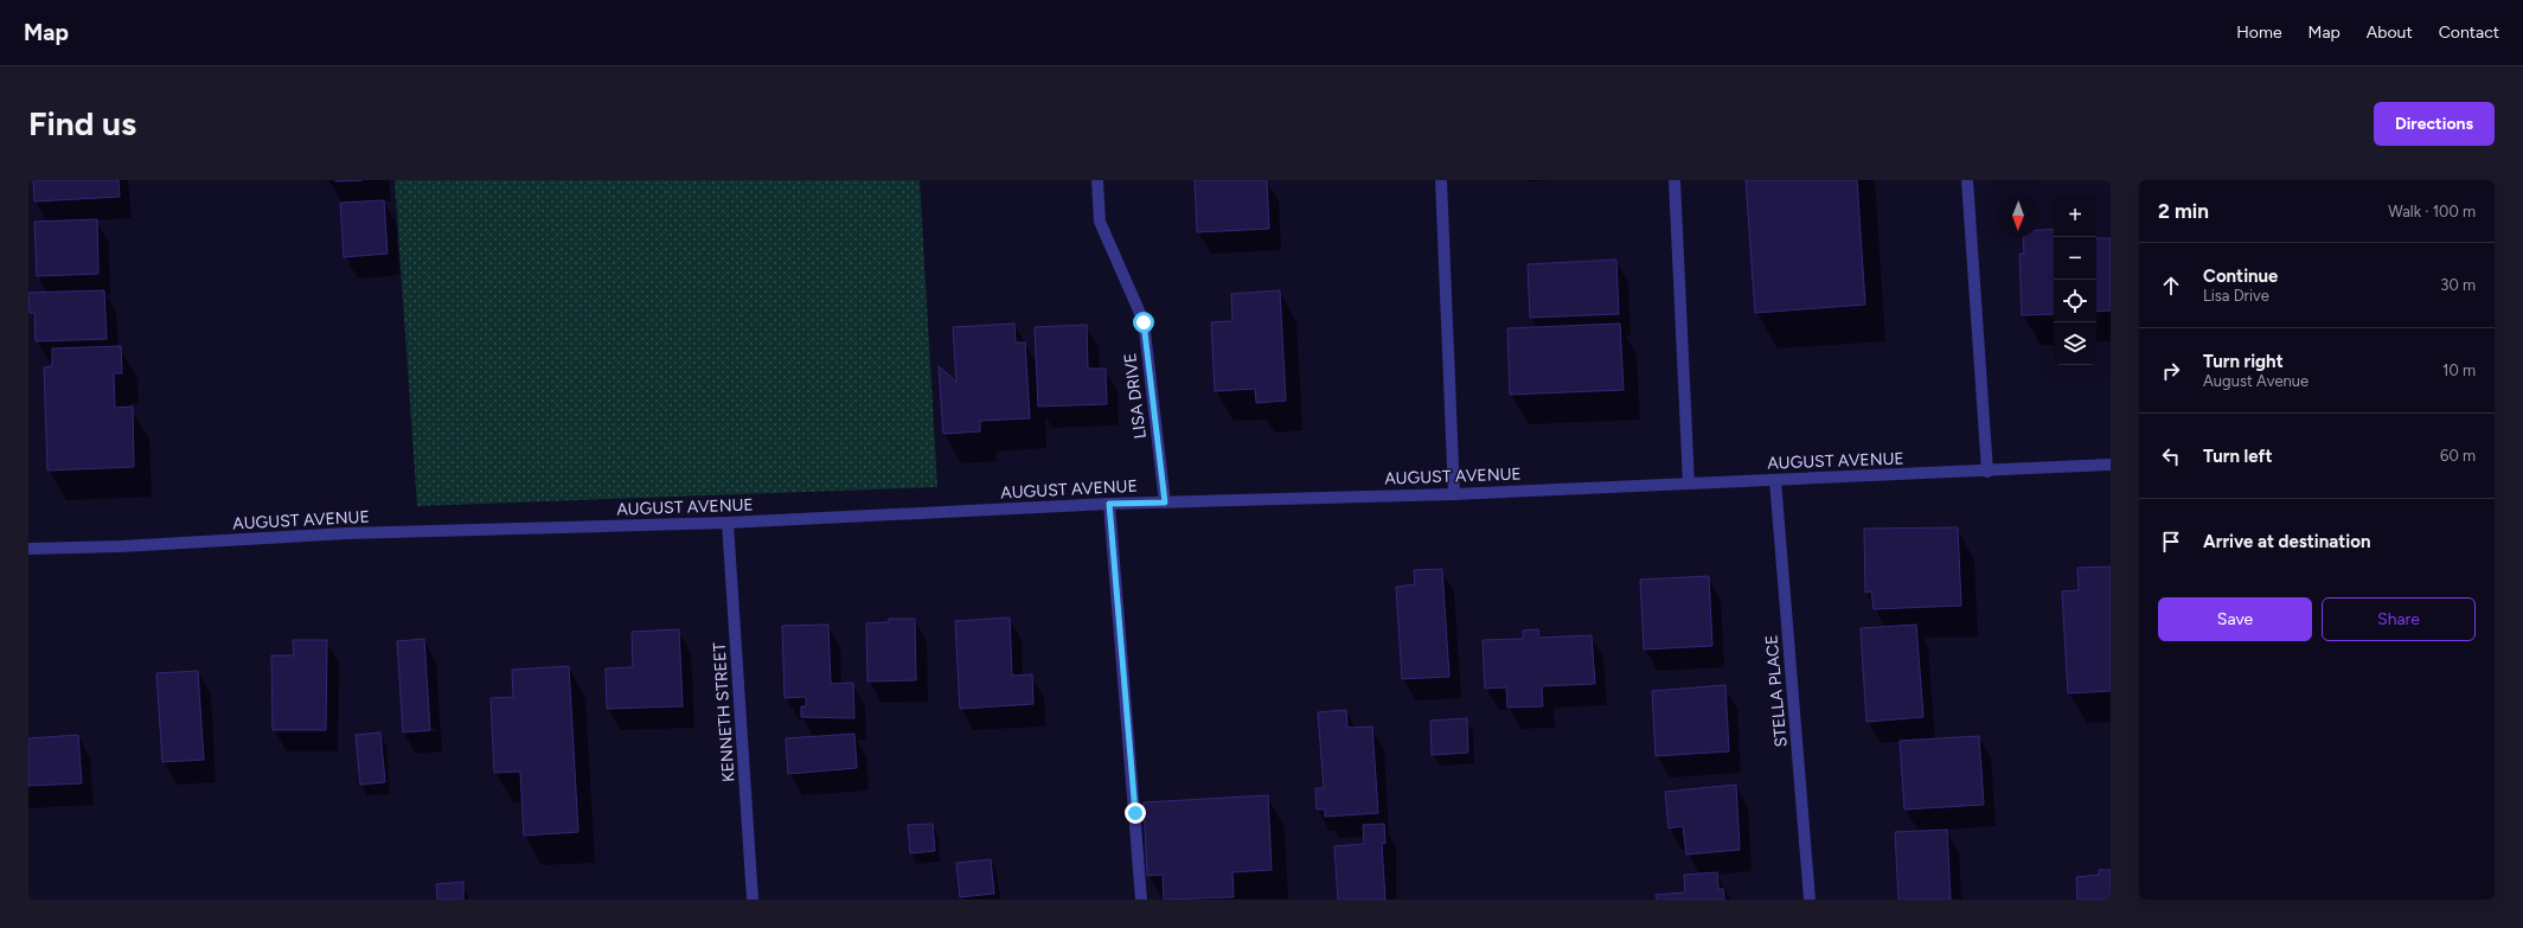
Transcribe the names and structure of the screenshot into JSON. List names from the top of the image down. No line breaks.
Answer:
{"streets":{"street":["LISA DRIVE","AUGUST AVENUE","STELLA PLACE","KENNETH STREET"]},"crossings":[["LISA DRIVE","AUGUST AVENUE"],["AUGUST AVENUE","STELLA PLACE"],["AUGUST AVENUE","KENNETH STREET"]],"north":"bottom","page":{"header":"Map","nav":["Home","Map","About","Contact"],"buttons":["Directions",["Save","Share"]],"title":"Find us","heading":["2 min","Walk · 100 m"],"map_buttons":["+","−"],"list":[["Continue","Lisa Drive","30 m"],["Turn right","August Avenue","10 m"],["Turn left","60 m"],"Arrive at destination"]}}
